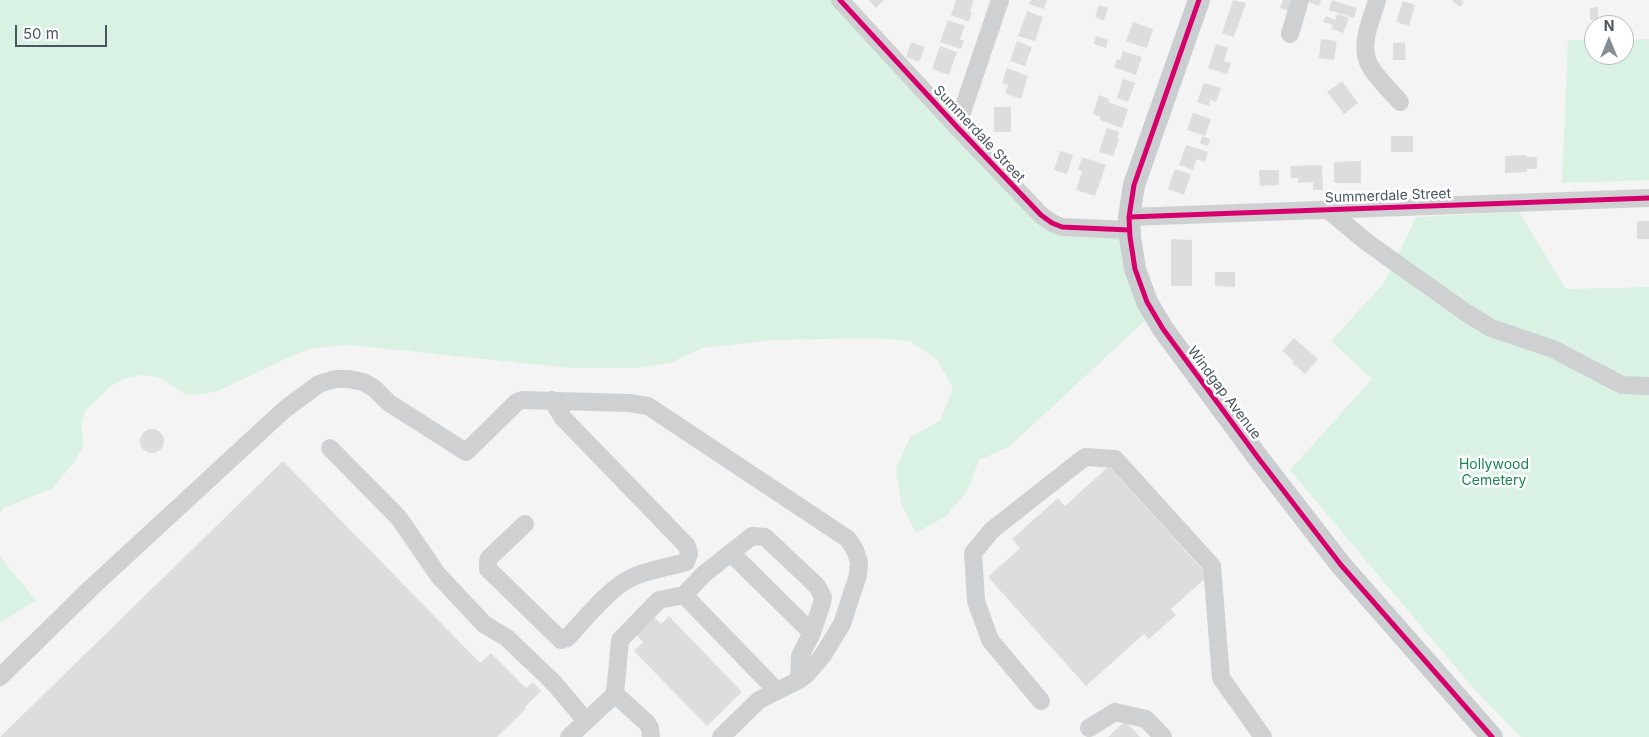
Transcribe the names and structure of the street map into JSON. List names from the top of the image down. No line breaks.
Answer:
{"streets":{"main road":["Windgap Avenue"],"street":["Summerdale Street"]},"crossings":[["Summerdale Street","Windgap Avenue"]],"parks":["Hollywood Cemetery"],"scale_bar":"50 m","north":"top"}
